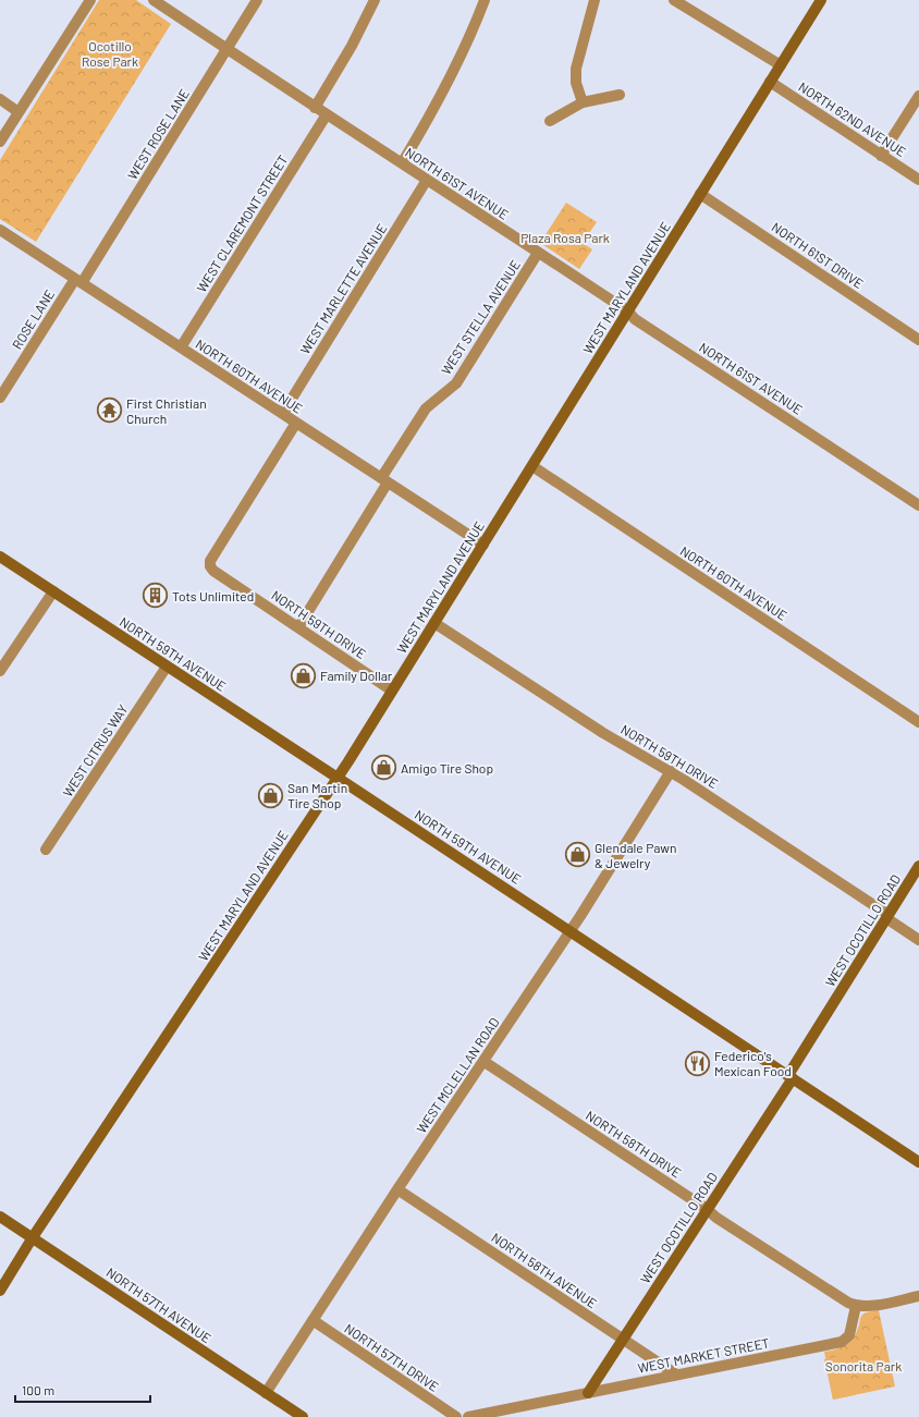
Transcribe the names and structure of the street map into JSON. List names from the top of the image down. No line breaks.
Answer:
{"streets":{"street":["NORTH 62ND AVENUE","WEST ROSE LANE","NORTH 61ST AVENUE","WEST CLAREMONT STREET","NORTH 61ST DRIVE","WEST MARYLAND AVENUE","WEST MARLETTE AVENUE","WEST STELLA AVENUE","ROSE LANE","NORTH 60TH AVENUE","NORTH 59TH DRIVE","NORTH 59TH AVENUE","WEST CITRUS WAY","WEST OCOTILLO ROAD","WEST MCLELLAN ROAD","NORTH 58TH DRIVE","NORTH 58TH AVENUE","NORTH 57TH AVENUE","WEST MARKET STREET","NORTH 57TH DRIVE"]},"crossings":[["NORTH 62ND AVENUE","WEST MARYLAND AVENUE"],["WEST ROSE LANE","NORTH 61ST AVENUE"],["WEST ROSE LANE","ROSE LANE"],["WEST ROSE LANE","NORTH 60TH AVENUE"],["NORTH 61ST AVENUE","WEST CLAREMONT STREET"],["NORTH 61ST AVENUE","WEST MARYLAND AVENUE"],["NORTH 61ST AVENUE","WEST MARLETTE AVENUE"],["NORTH 61ST AVENUE","WEST STELLA AVENUE"],["WEST CLAREMONT STREET","NORTH 60TH AVENUE"],["NORTH 61ST DRIVE","WEST MARYLAND AVENUE"],["WEST MARYLAND AVENUE","NORTH 60TH AVENUE"],["WEST MARYLAND AVENUE","NORTH 59TH DRIVE"],["WEST MARYLAND AVENUE","NORTH 59TH AVENUE"],["WEST MARYLAND AVENUE","NORTH 57TH AVENUE"],["WEST MARLETTE AVENUE","NORTH 60TH AVENUE"],["WEST STELLA AVENUE","NORTH 60TH AVENUE"],["WEST STELLA AVENUE","NORTH 59TH DRIVE"],["ROSE LANE","NORTH 60TH AVENUE"],["NORTH 60TH AVENUE","NORTH 59TH DRIVE"],["NORTH 59TH DRIVE","WEST OCOTILLO ROAD"],["NORTH 59TH DRIVE","WEST MCLELLAN ROAD"],["NORTH 59TH AVENUE","WEST CITRUS WAY"],["NORTH 59TH AVENUE","WEST OCOTILLO ROAD"],["NORTH 59TH AVENUE","WEST MCLELLAN ROAD"],["WEST OCOTILLO ROAD","NORTH 58TH DRIVE"],["WEST OCOTILLO ROAD","NORTH 58TH AVENUE"],["WEST OCOTILLO ROAD","WEST MARKET STREET"],["WEST MCLELLAN ROAD","NORTH 58TH DRIVE"],["WEST MCLELLAN ROAD","NORTH 58TH AVENUE"],["WEST MCLELLAN ROAD","NORTH 57TH AVENUE"],["WEST MCLELLAN ROAD","NORTH 57TH DRIVE"],["NORTH 58TH DRIVE","WEST MARKET STREET"],["NORTH 58TH AVENUE","WEST MARKET STREET"]],"parks":["Ocotillo Rose Park","Plaza Rosa Park","Sonorita Park"],"places":{"temple":["First Christian Church"],"building":["Tots Unlimited"],"shop":["Family Dollar","Amigo Tire Shop","San Martin Tire Shop","Glendale Pawn & Jewelry"],"restaurant":["Federico's Mexican Food"]},"scale_bar":"100 m"}
